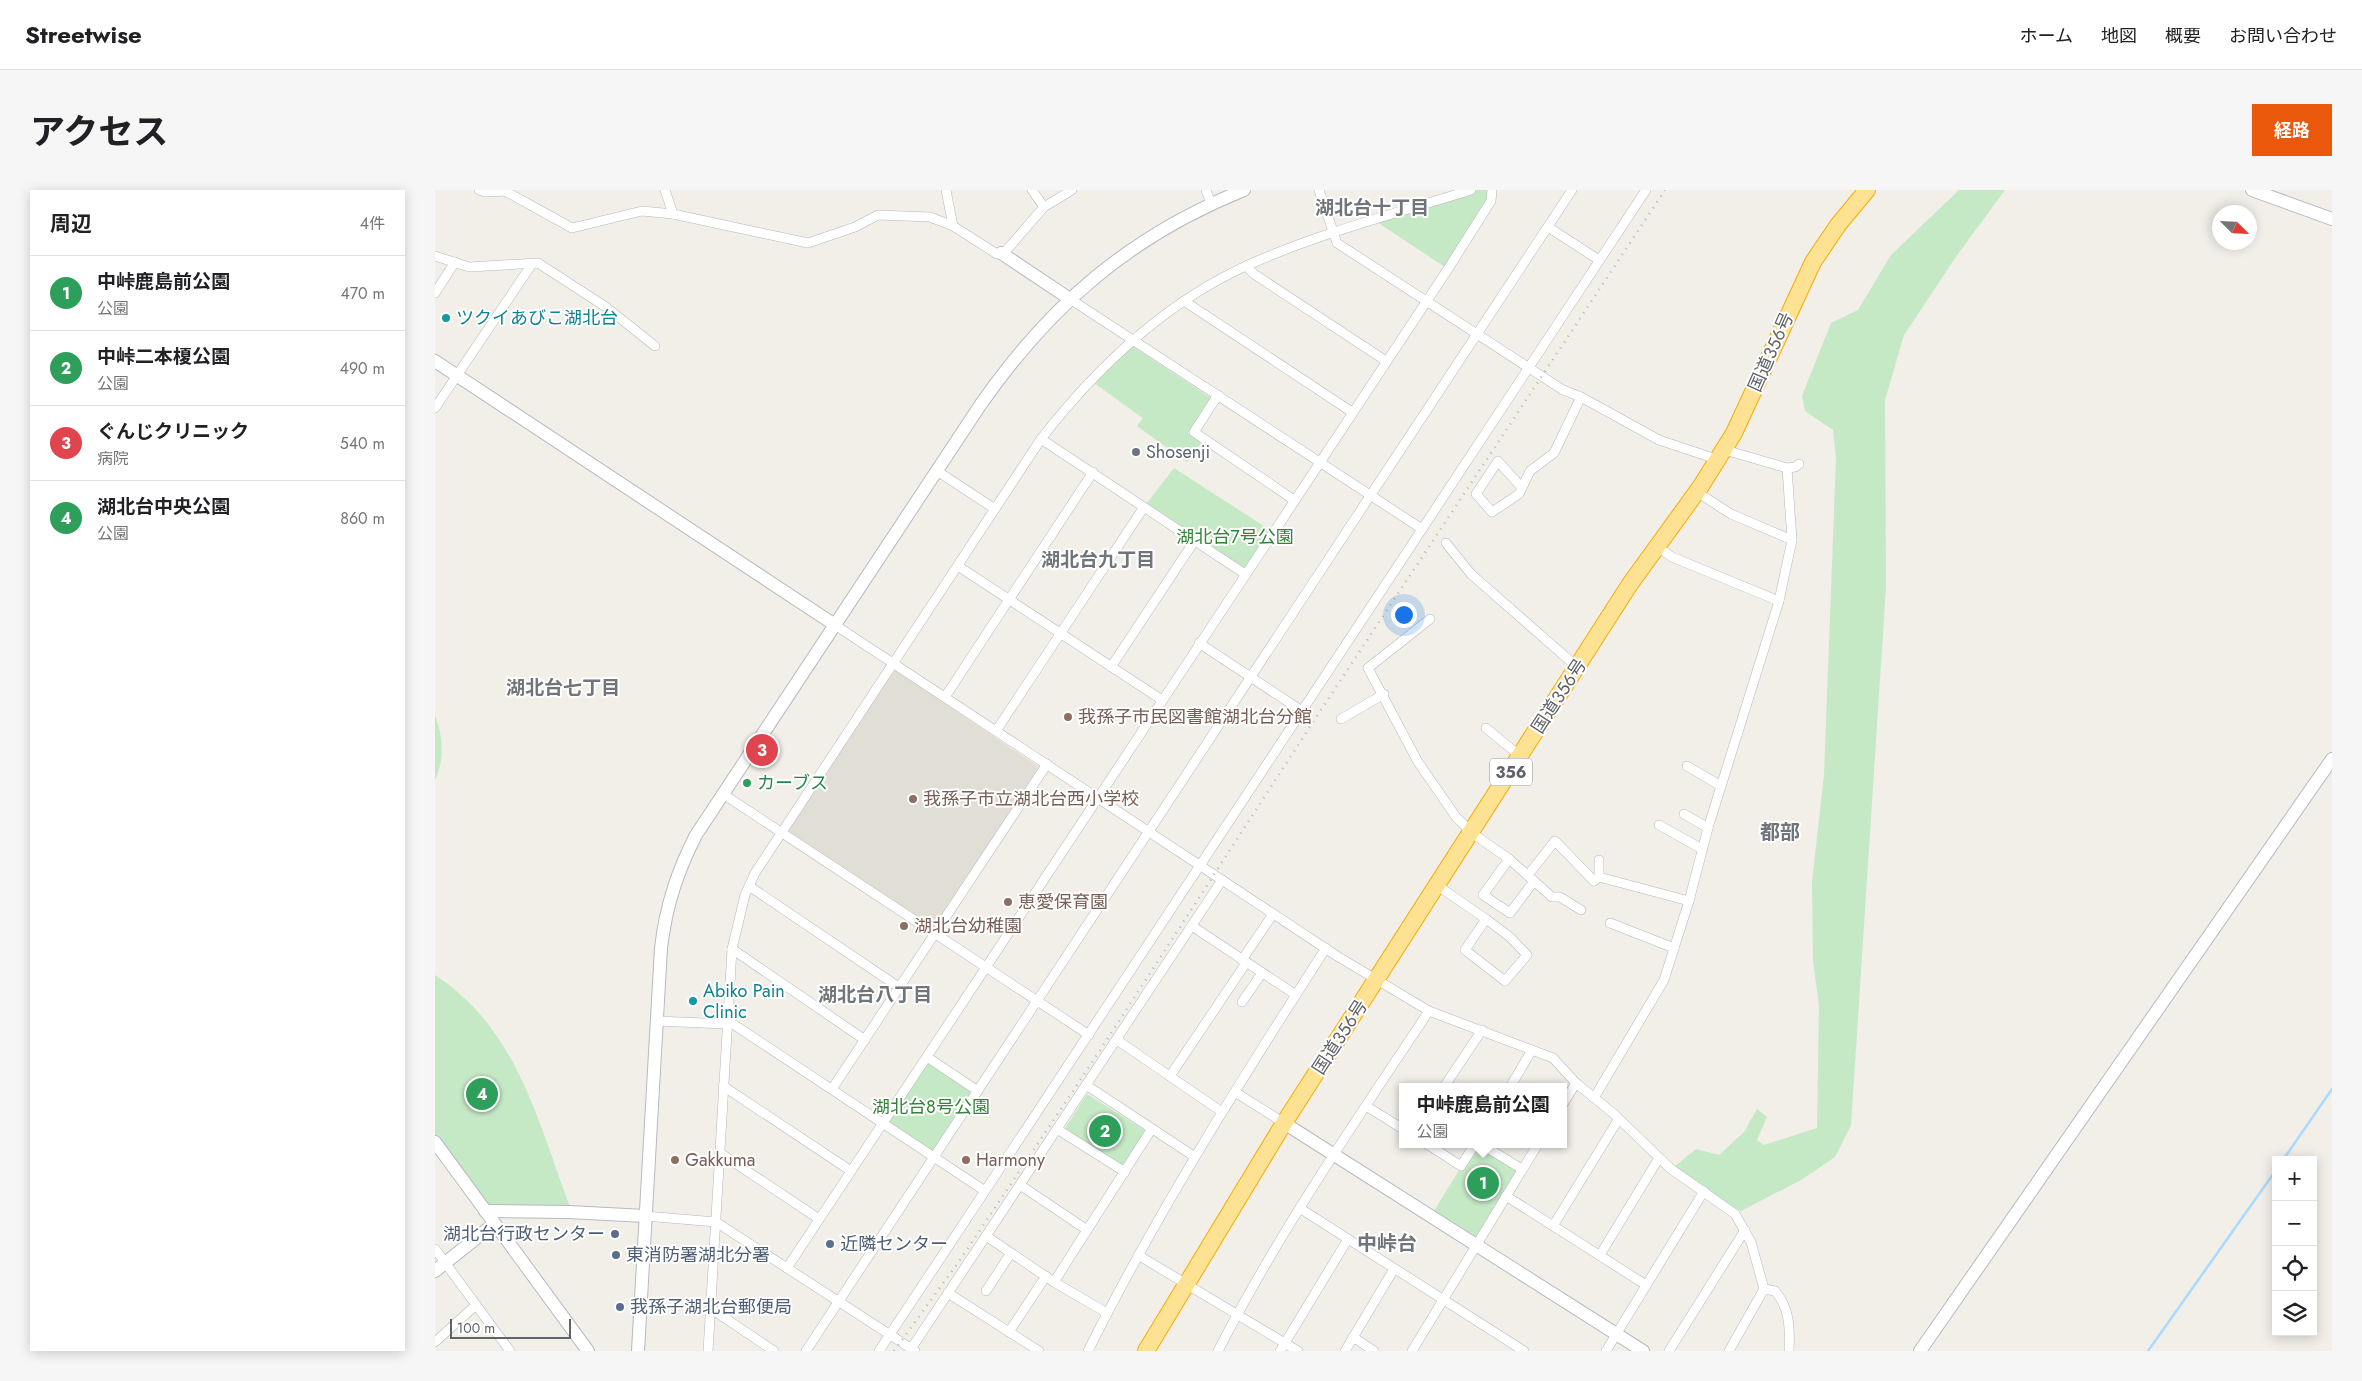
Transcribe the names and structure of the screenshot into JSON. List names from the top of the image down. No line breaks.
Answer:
{"streets":{"highway":["国道356号","356"]},"districts":["湖北台十丁目","湖北台九丁目","湖北台七丁目","都部","湖北台八丁目","中峠台"],"parks":["湖北台7号公園","湖北台8号公園"],"places":["ツクイあびこ湖北台","Shosenji","我孫子市民図書館湖北台分館","カーブス","我孫子市立湖北台西小学校","恵愛保育園","湖北台幼稚園","Abiko Pain Clinic","Gakkuma","Harmony","湖北台行政センター","近隣センター","東消防署湖北分署","我孫子湖北台郵便局"],"scale_bar":"100 m","north":"bottom right","page":{"header":"Streetwise","nav":["ホーム","地図","概要","お問い合わせ"],"title":"アクセス","buttons":"経路","heading":["周辺","4件"],"list":[{"mark":"1","name":"中峠鹿島前公園","note":"公園","value":"470 m"},{"mark":"2","name":"中峠二本榎公園","note":"公園","value":"490 m"},{"mark":"3","name":"ぐんじクリニック","note":"病院","value":"540 m"},{"mark":"4","name":"湖北台中央公園","note":"公園","value":"860 m"}],"pins":["3","4","2","1"],"popup":["中峠鹿島前公園","公園"],"map_buttons":["+","−"],"scale":"100 m"}}
